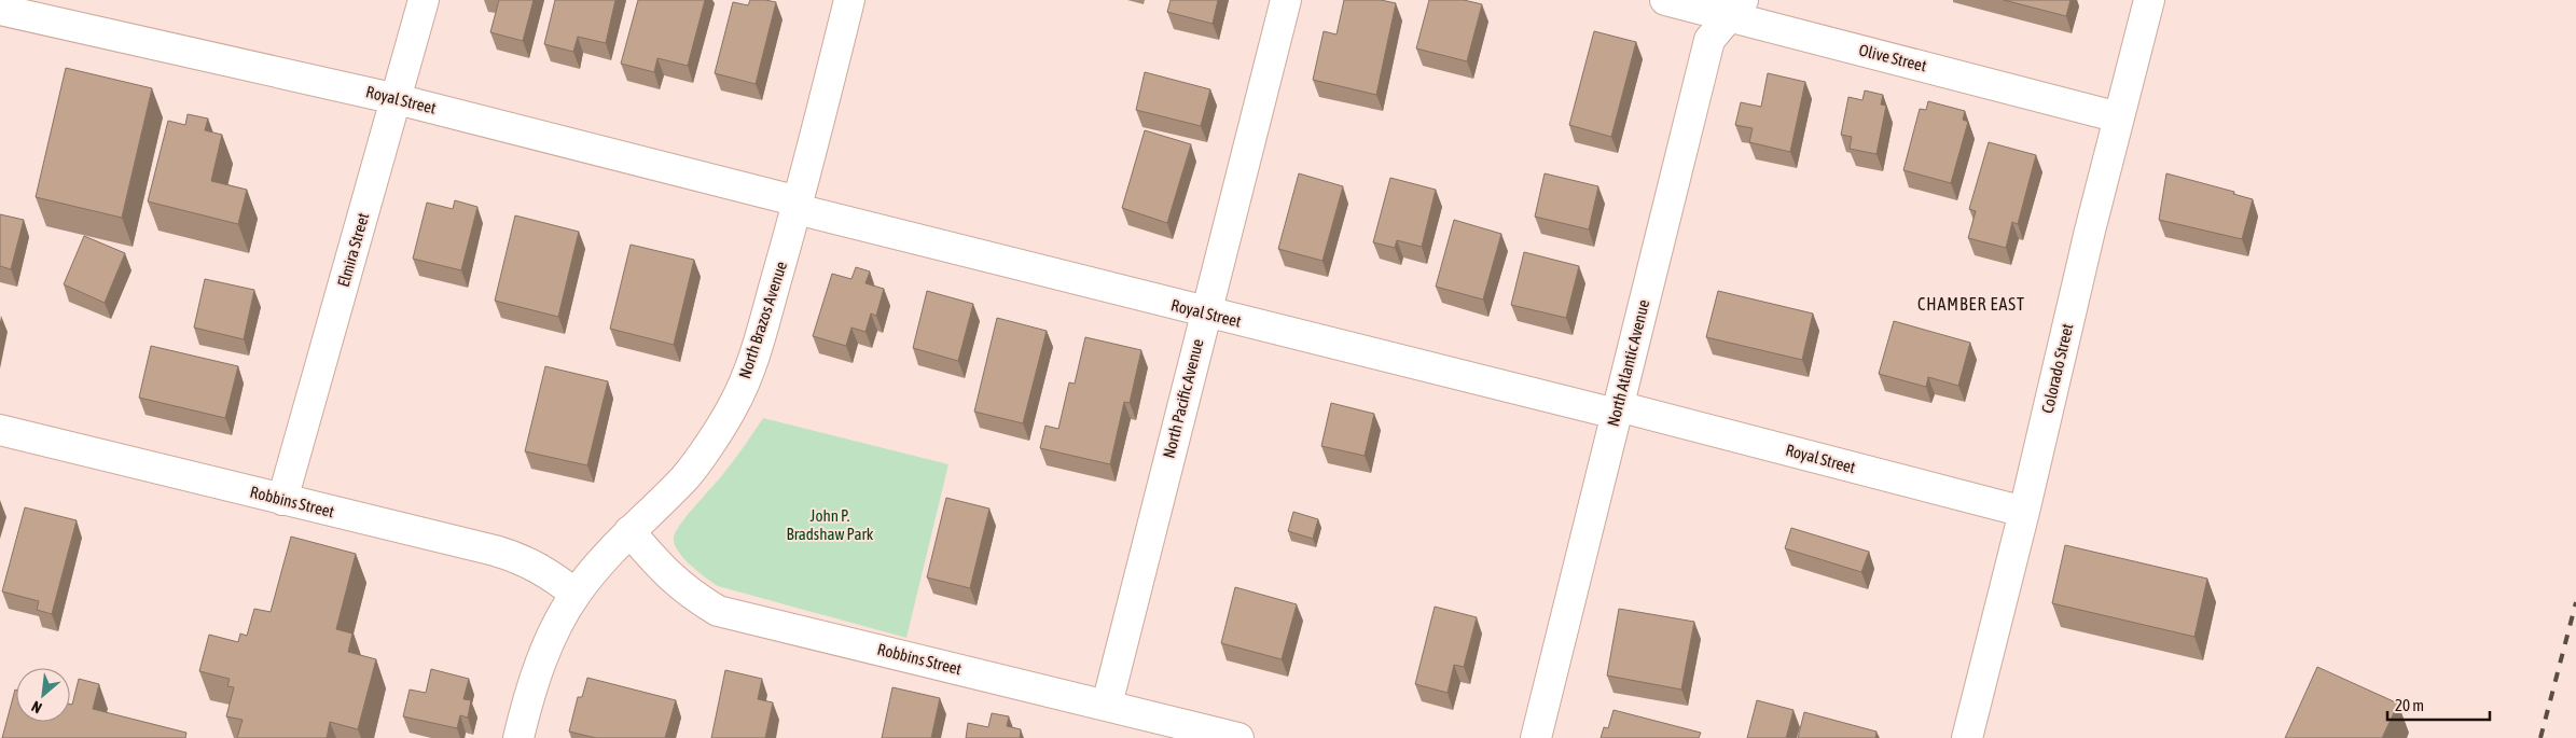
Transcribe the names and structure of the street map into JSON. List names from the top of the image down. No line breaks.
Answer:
{"streets":{"street":["Olive Street","Royal Street","Elmira Street","North Brazos Avenue","North Atlantic Avenue","Colorado Street","North Pacific Avenue","Robbins Street"]},"crossings":[["Olive Street","North Atlantic Avenue"],["Olive Street","Colorado Street"],["Royal Street","Elmira Street"],["Royal Street","North Brazos Avenue"],["Royal Street","North Atlantic Avenue"],["Royal Street","Colorado Street"],["Royal Street","North Pacific Avenue"],["Elmira Street","Robbins Street"],["North Brazos Avenue","Robbins Street"],["North Pacific Avenue","Robbins Street"]],"districts":["CHAMBER EAST"],"parks":["John P. Bradshaw Park"],"scale_bar":"20 m","north":"bottom left"}
